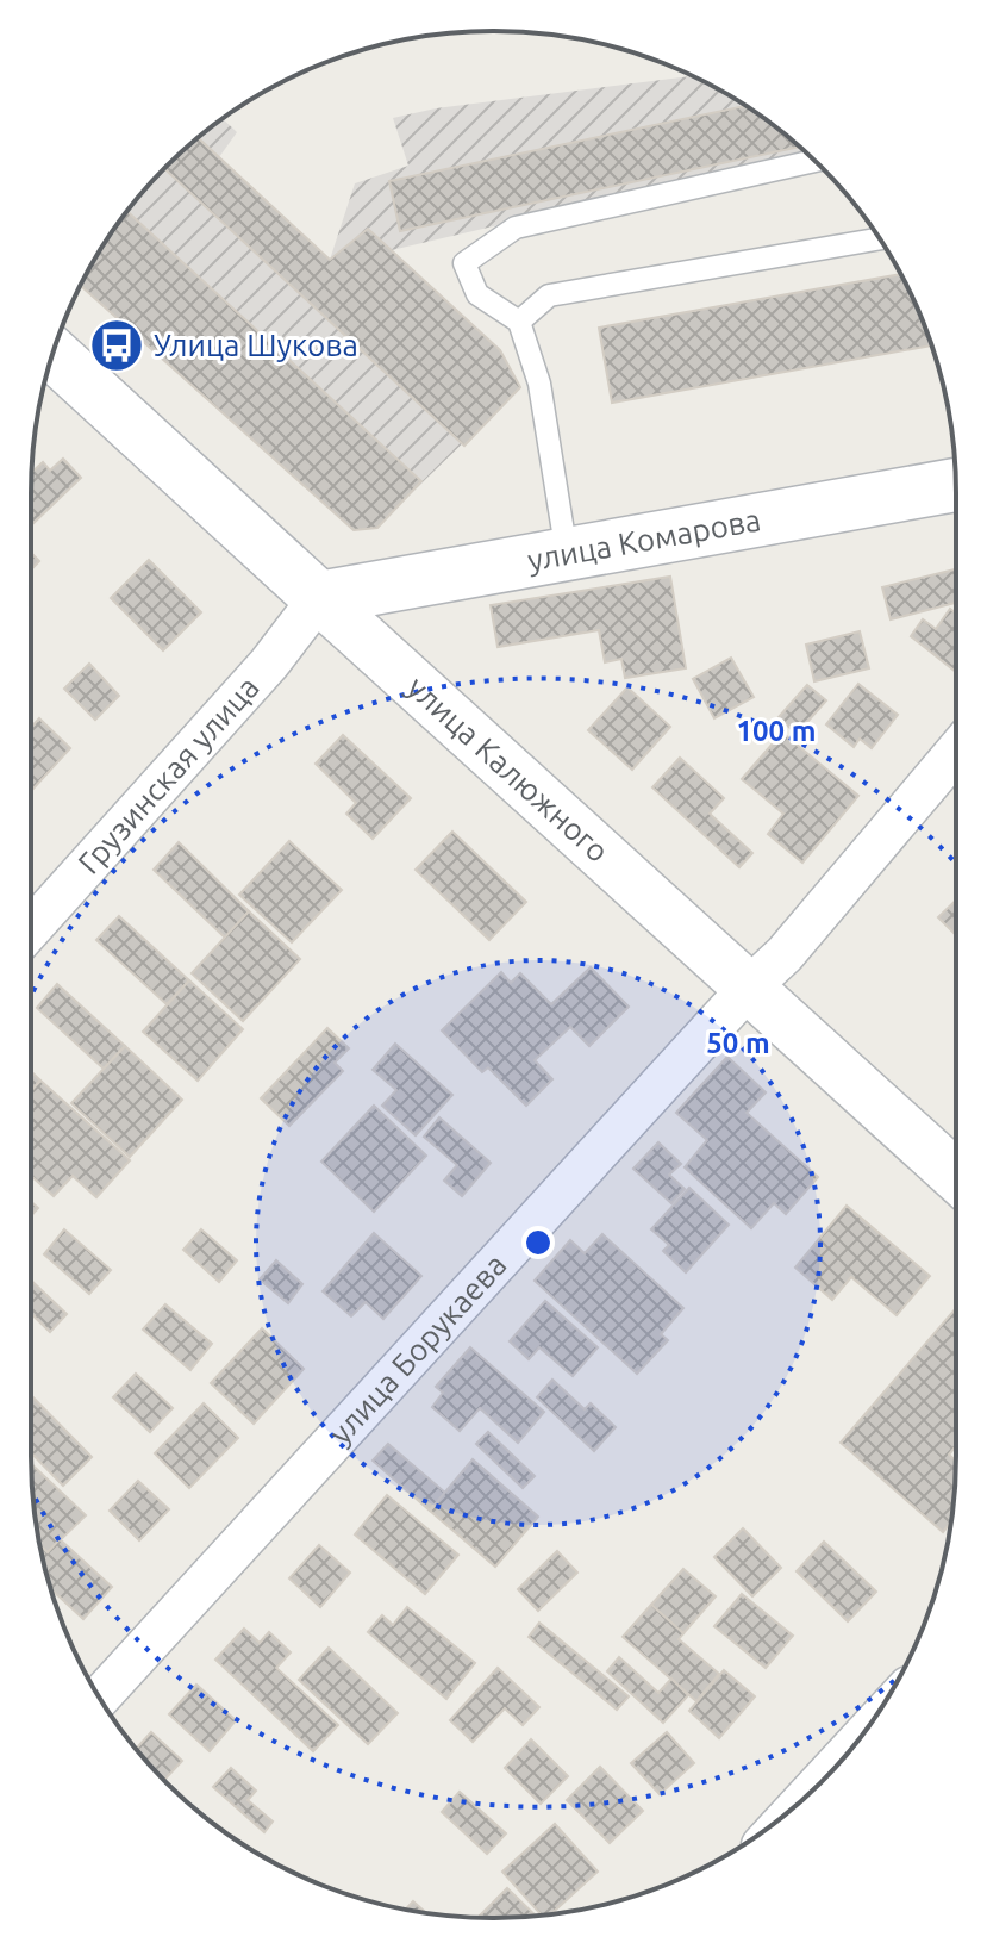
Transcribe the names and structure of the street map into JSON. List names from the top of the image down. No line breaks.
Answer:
{"streets":{"main road":["улица Комарова","улица Калюжного"],"street":["Грузинская улица","улица Борукаева"]},"crossings":[["улица Комарова","улица Калюжного"],["улица Комарова","Грузинская улица"],["улица Калюжного","Грузинская улица"],["улица Калюжного","улица Борукаева"]],"places":{"bus stop":["Улица Шукова"]},"rings":["100 m","50 m"]}
